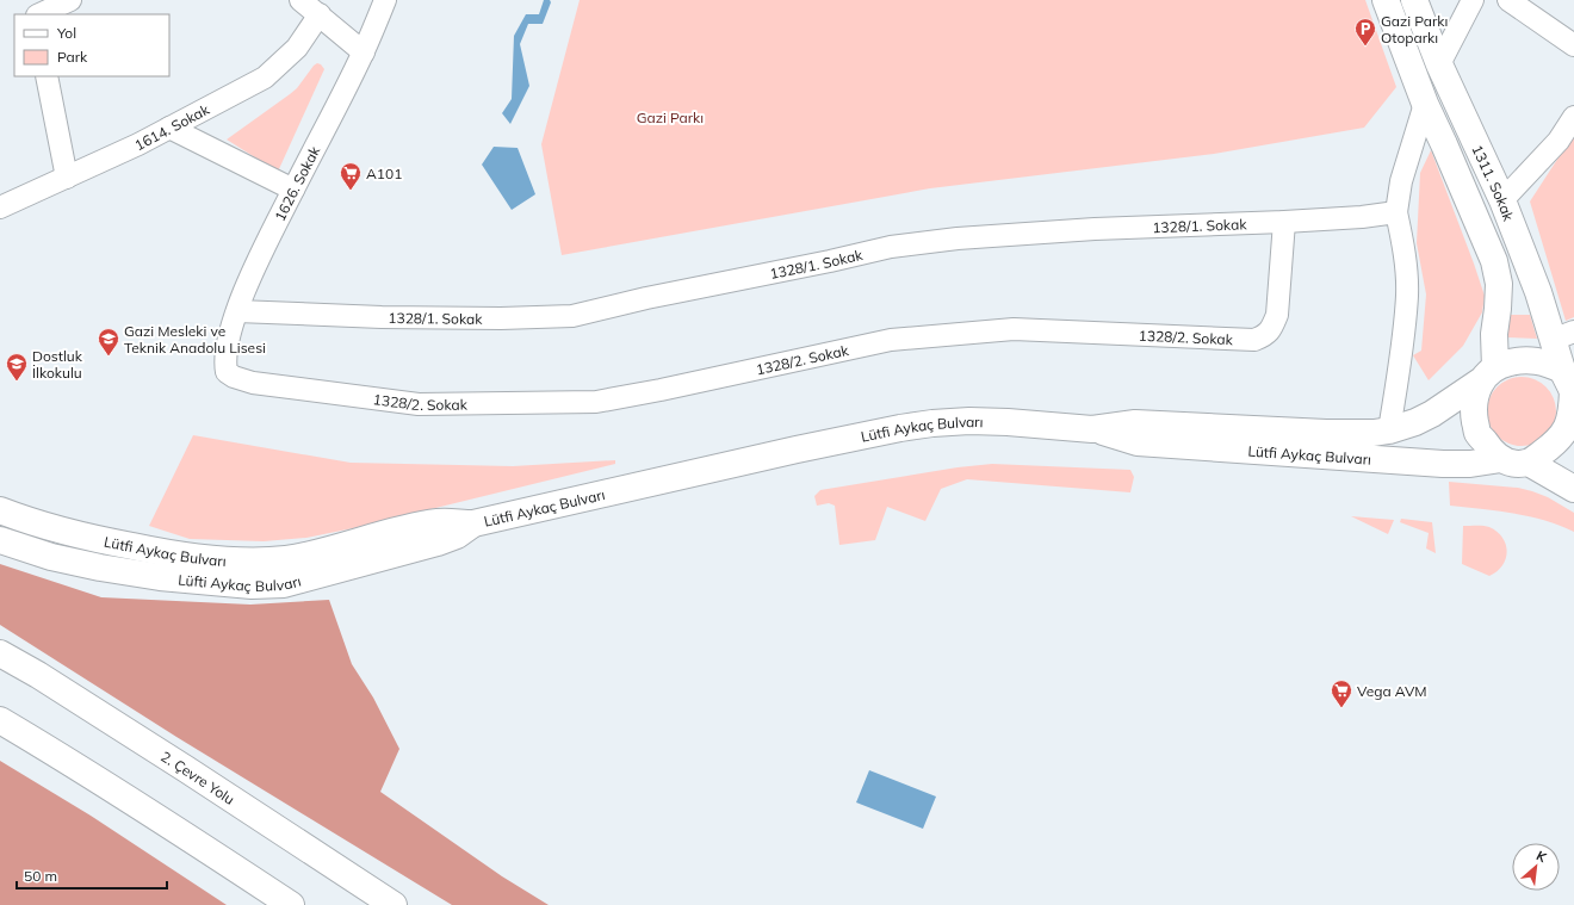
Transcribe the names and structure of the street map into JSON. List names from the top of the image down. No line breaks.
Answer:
{"streets":{"main road":["1311. Sokak","Lütfi Aykaç Bulvarı","Lüfti Aykaç Bulvarı","2. Çevre Yolu"],"street":["1614. Sokak","1626. Sokak","1328/1. Sokak","1328/2. Sokak"]},"crossings":[["1311. Sokak","Lütfi Aykaç Bulvarı"],["1626. Sokak","1328/1. Sokak"],["1626. Sokak","1328/2. Sokak"],["1328/1. Sokak","1328/2. Sokak"],["Lütfi Aykaç Bulvarı","Lüfti Aykaç Bulvarı"]],"parks":["Gazi Parkı"],"places":{"parking":["Gazi Parkı Otoparkı"],"supermarket":["A101","Vega AVM"],"school or university":["Gazi Mesleki ve Teknik Anadolu Lisesi","Dostluk İlkokulu"]},"legend":["Yol","Park"],"scale_bar":"50 m","north":"top right"}
